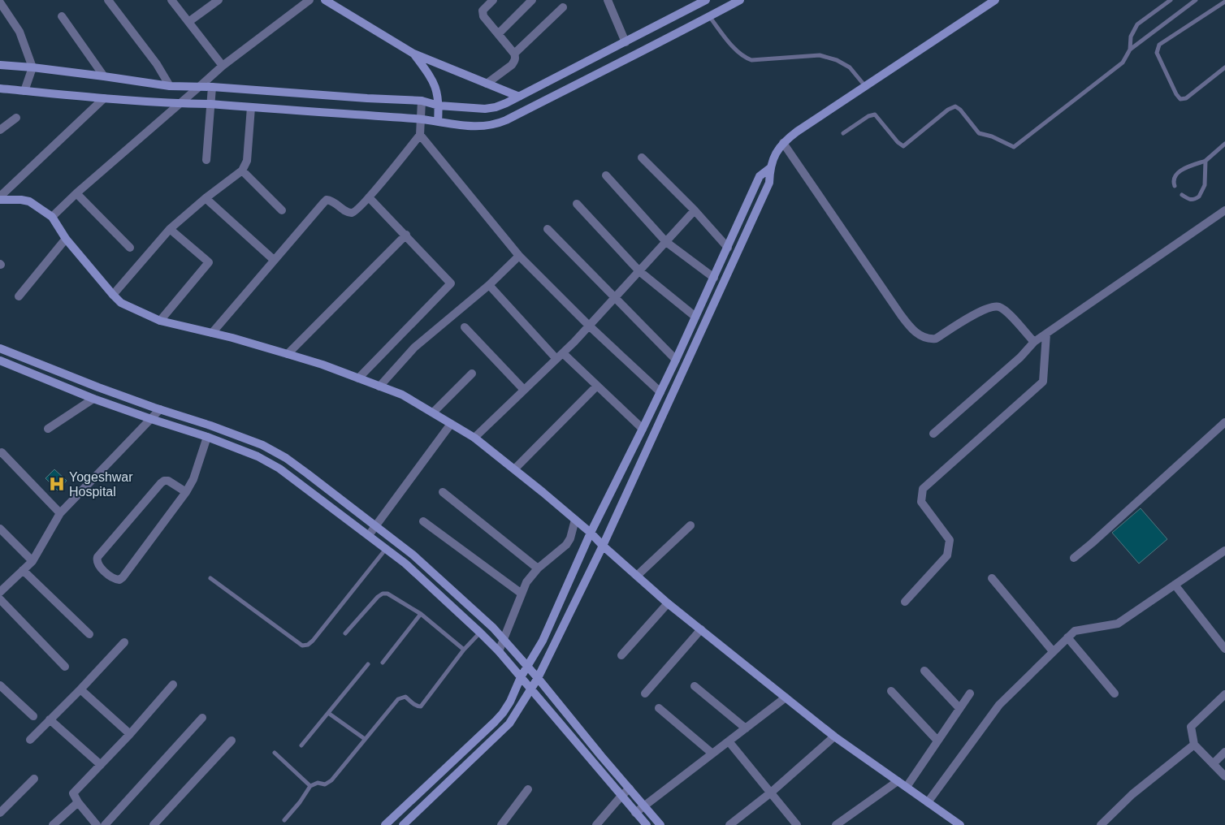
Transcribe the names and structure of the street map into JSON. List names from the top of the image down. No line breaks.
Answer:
{"places":{"hospital":["Yogeshwar Hospital"]}}
